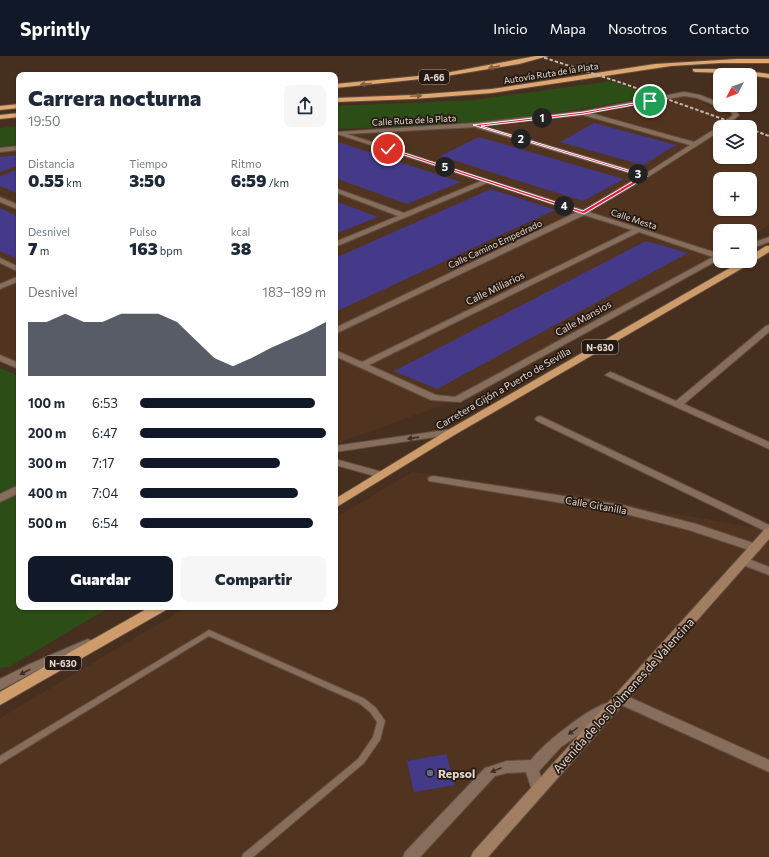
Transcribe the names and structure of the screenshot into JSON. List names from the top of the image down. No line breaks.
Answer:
{"streets":{"highway":["Autovía Ruta de la Plata","A-66","N-630","Carretera Gijón a Puerto de Sevilla"],"main road":["Avenida de los Dólmenes de Valencina"],"street":["Calle Ruta de la Plata","Calle Mesta","Calle Camino Empedrado","Calle Miliarios","Calle Mansios","Calle Gitanilla"]},"crossings":[["Calle Mesta","Calle Camino Empedrado"],["Calle Mesta","Calle Miliarios"],["Calle Miliarios","Calle Mansios"],["Calle Gitanilla","Avenida de los Dólmenes de Valencina"]],"places":["Repsol"],"north":"bottom left","page":{"header":"Sprintly","nav":["Inicio","Mapa","Nosotros","Contacto"],"map_buttons":["+","−"],"heading":["Carrera nocturna","19:50"],"pins":["1","2","5","3","4"],"stats":[["Distancia","0.55 km"],["Tiempo","3:50"],["Ritmo","6:59 /km"],["Desnivel","7 m"],["Pulso","163 bpm"],["kcal","38"]],"chart":["Desnivel","183–189 m"],"list":[{"name":"100 m","note":"6:53"},{"name":"200 m","note":"6:47"},{"name":"300 m","note":"7:17"},{"name":"400 m","note":"7:04"},{"name":"500 m","note":"6:54"}],"buttons":["Guardar","Compartir"]}}
